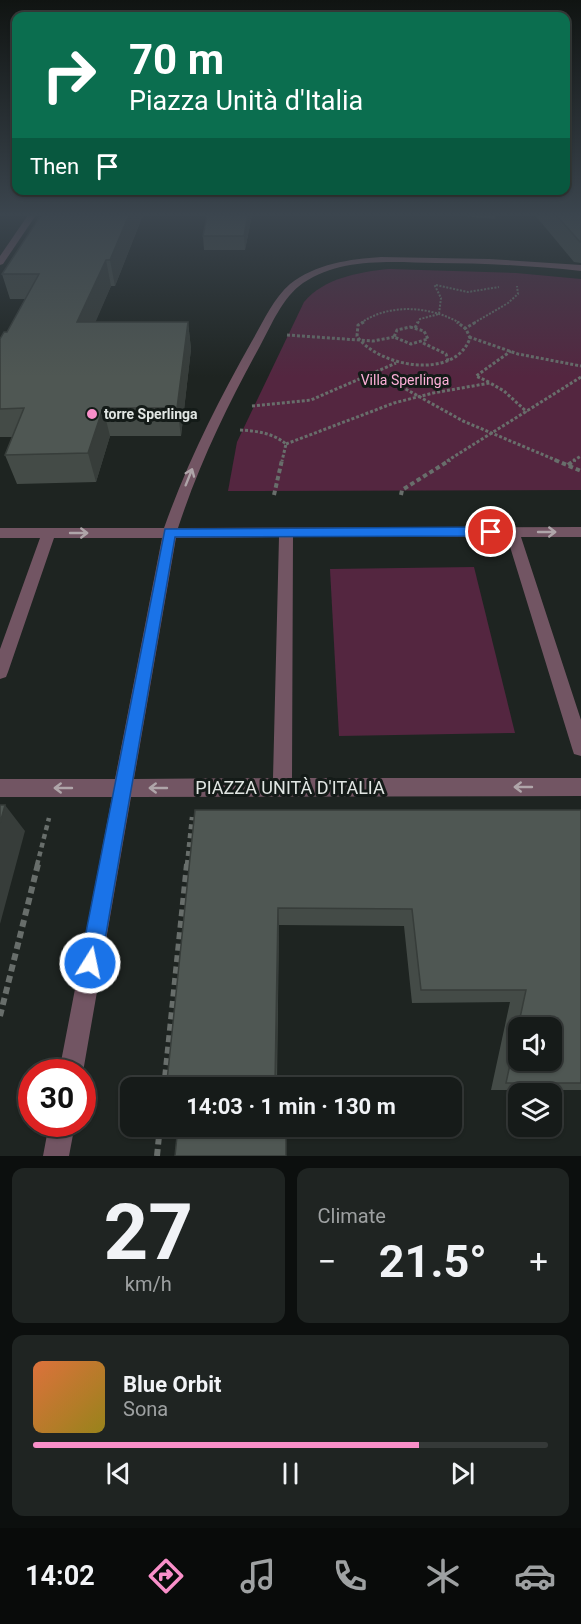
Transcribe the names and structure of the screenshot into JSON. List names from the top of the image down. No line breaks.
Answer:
{"streets":{"street":["PIAZZA UNITÀ D'ITALIA"]},"one_way":["PIAZZA UNITÀ D'ITALIA"],"parks":["Villa Sperlinga"],"places":["torre Sperlinga"],"page":{"turn":["70 m","Piazza Unità d'Italia"],"then":"Then","limit":"30","trip":"14:03 · 1 min · 130 m","tile":[["27","km/h"],"Climate"],"heat":["−","21.5°","+"],"song":["Blue Orbit","Sona"],"tabs":"14:02"}}
